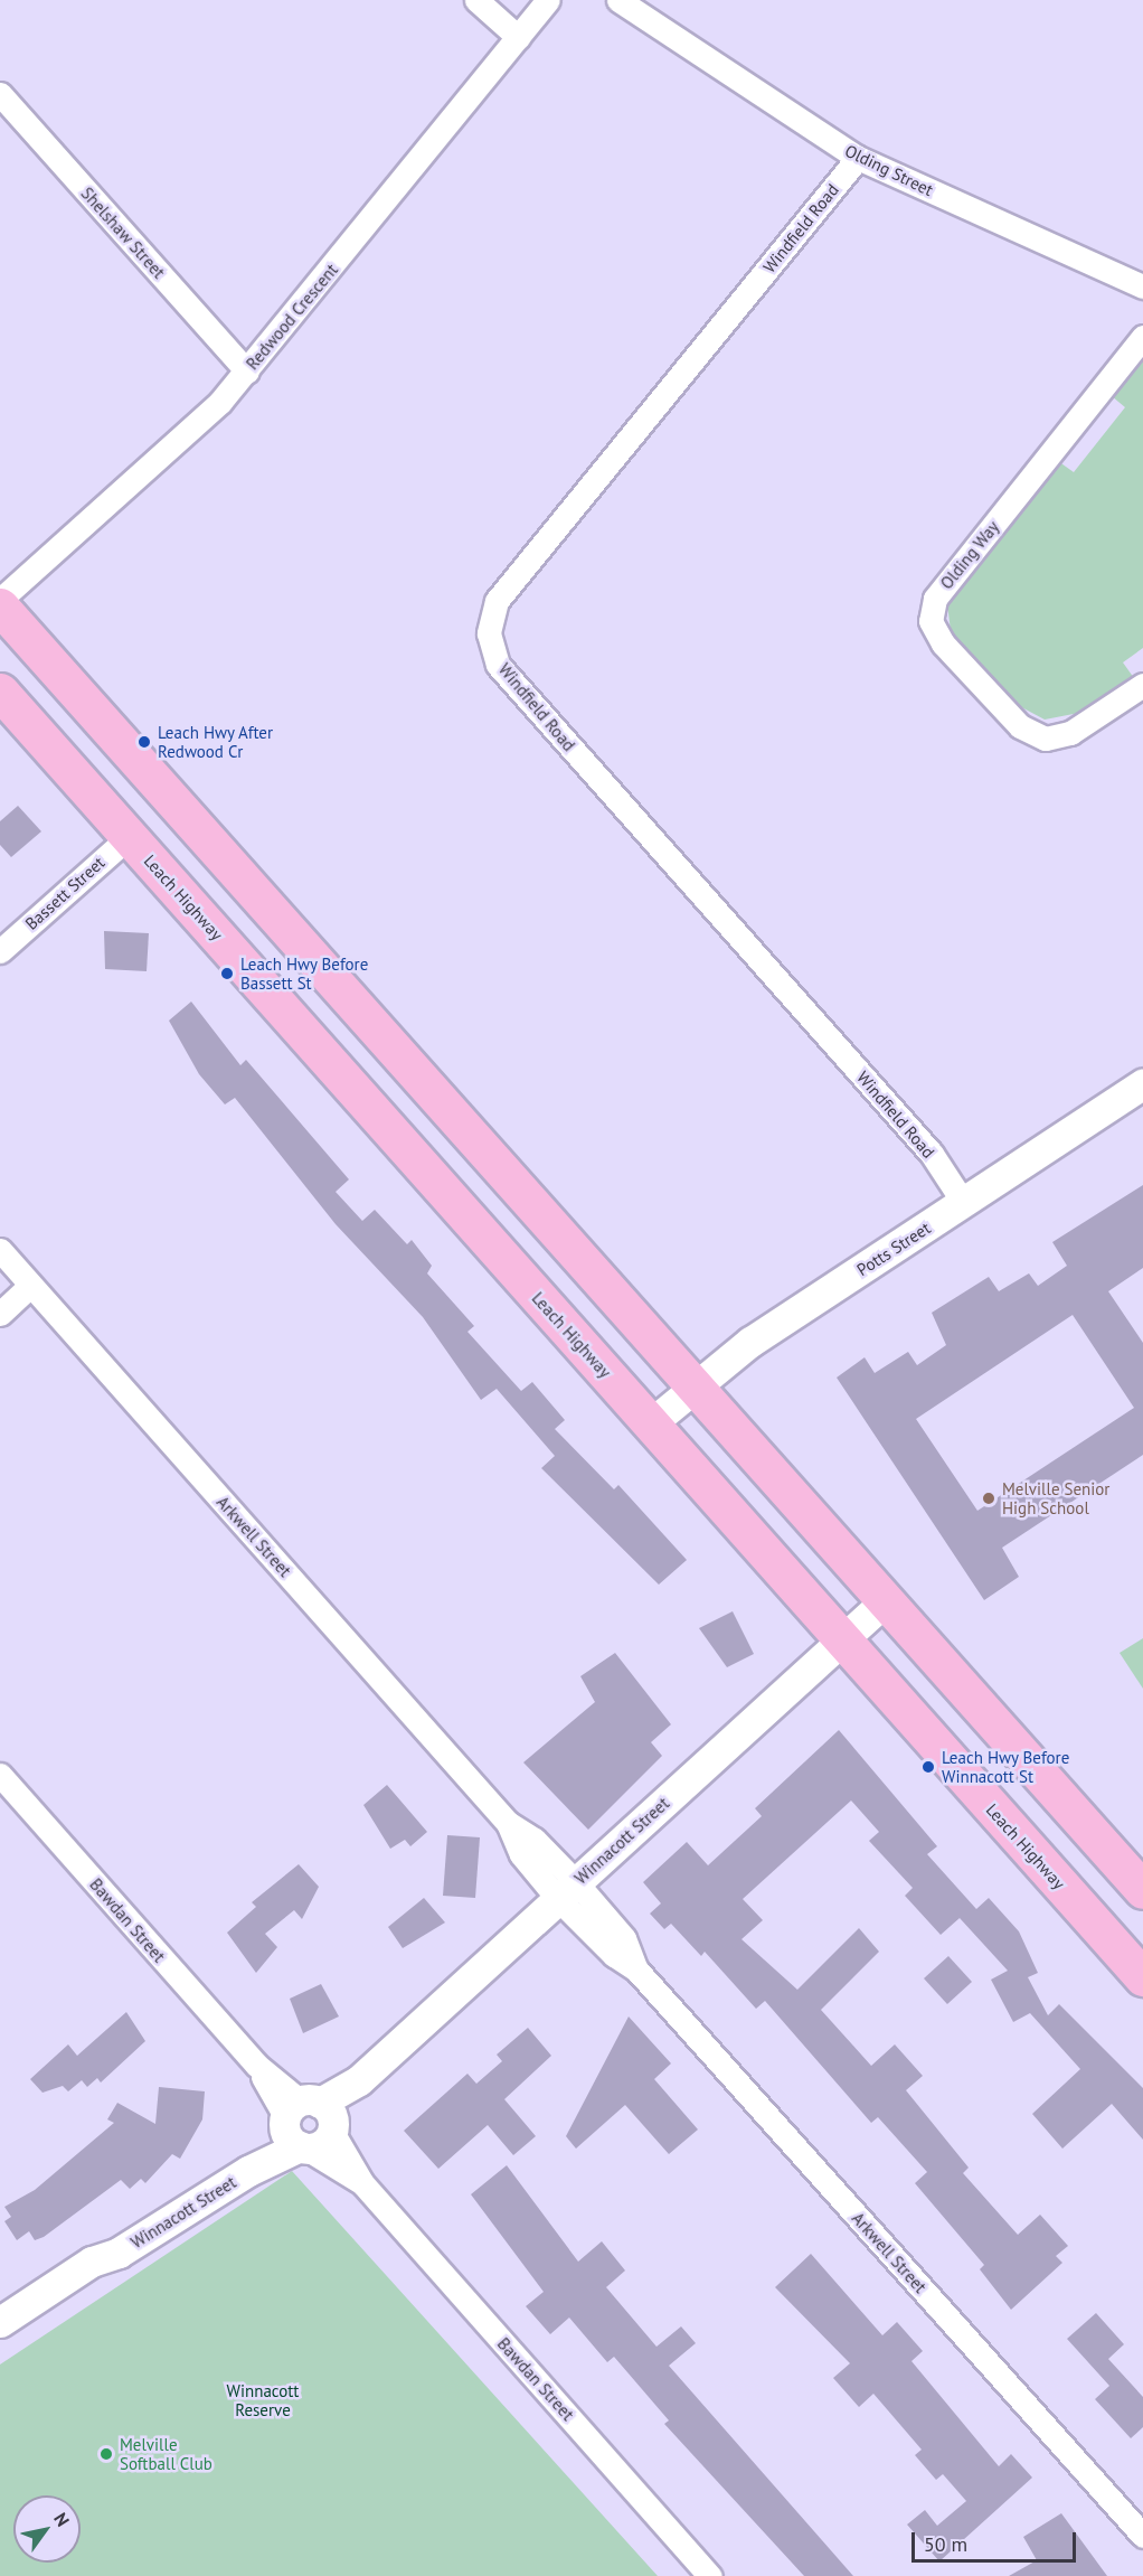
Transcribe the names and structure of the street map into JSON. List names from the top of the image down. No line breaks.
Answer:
{"streets":{"highway":["Leach Highway"],"street":["Olding Street","Windfield Road","Shelshaw Street","Redwood Crescent","Olding Way","Bassett Street","Potts Street","Arkwell Street","Winnacott Street","Bawdan Street"]},"crossings":[["Olding Street","Windfield Road"],["Windfield Road","Potts Street"],["Shelshaw Street","Redwood Crescent"],["Bassett Street","Leach Highway"],["Leach Highway","Potts Street"],["Leach Highway","Winnacott Street"],["Arkwell Street","Winnacott Street"],["Winnacott Street","Bawdan Street"]],"parks":["Winnacott Reserve"],"places":["Leach Hwy After Redwood Cr","Leach Hwy Before Bassett St","Melville Senior High School","Leach Hwy Before Winnacott St","Melville Softball Club"],"scale_bar":"50 m","north":"top right"}
